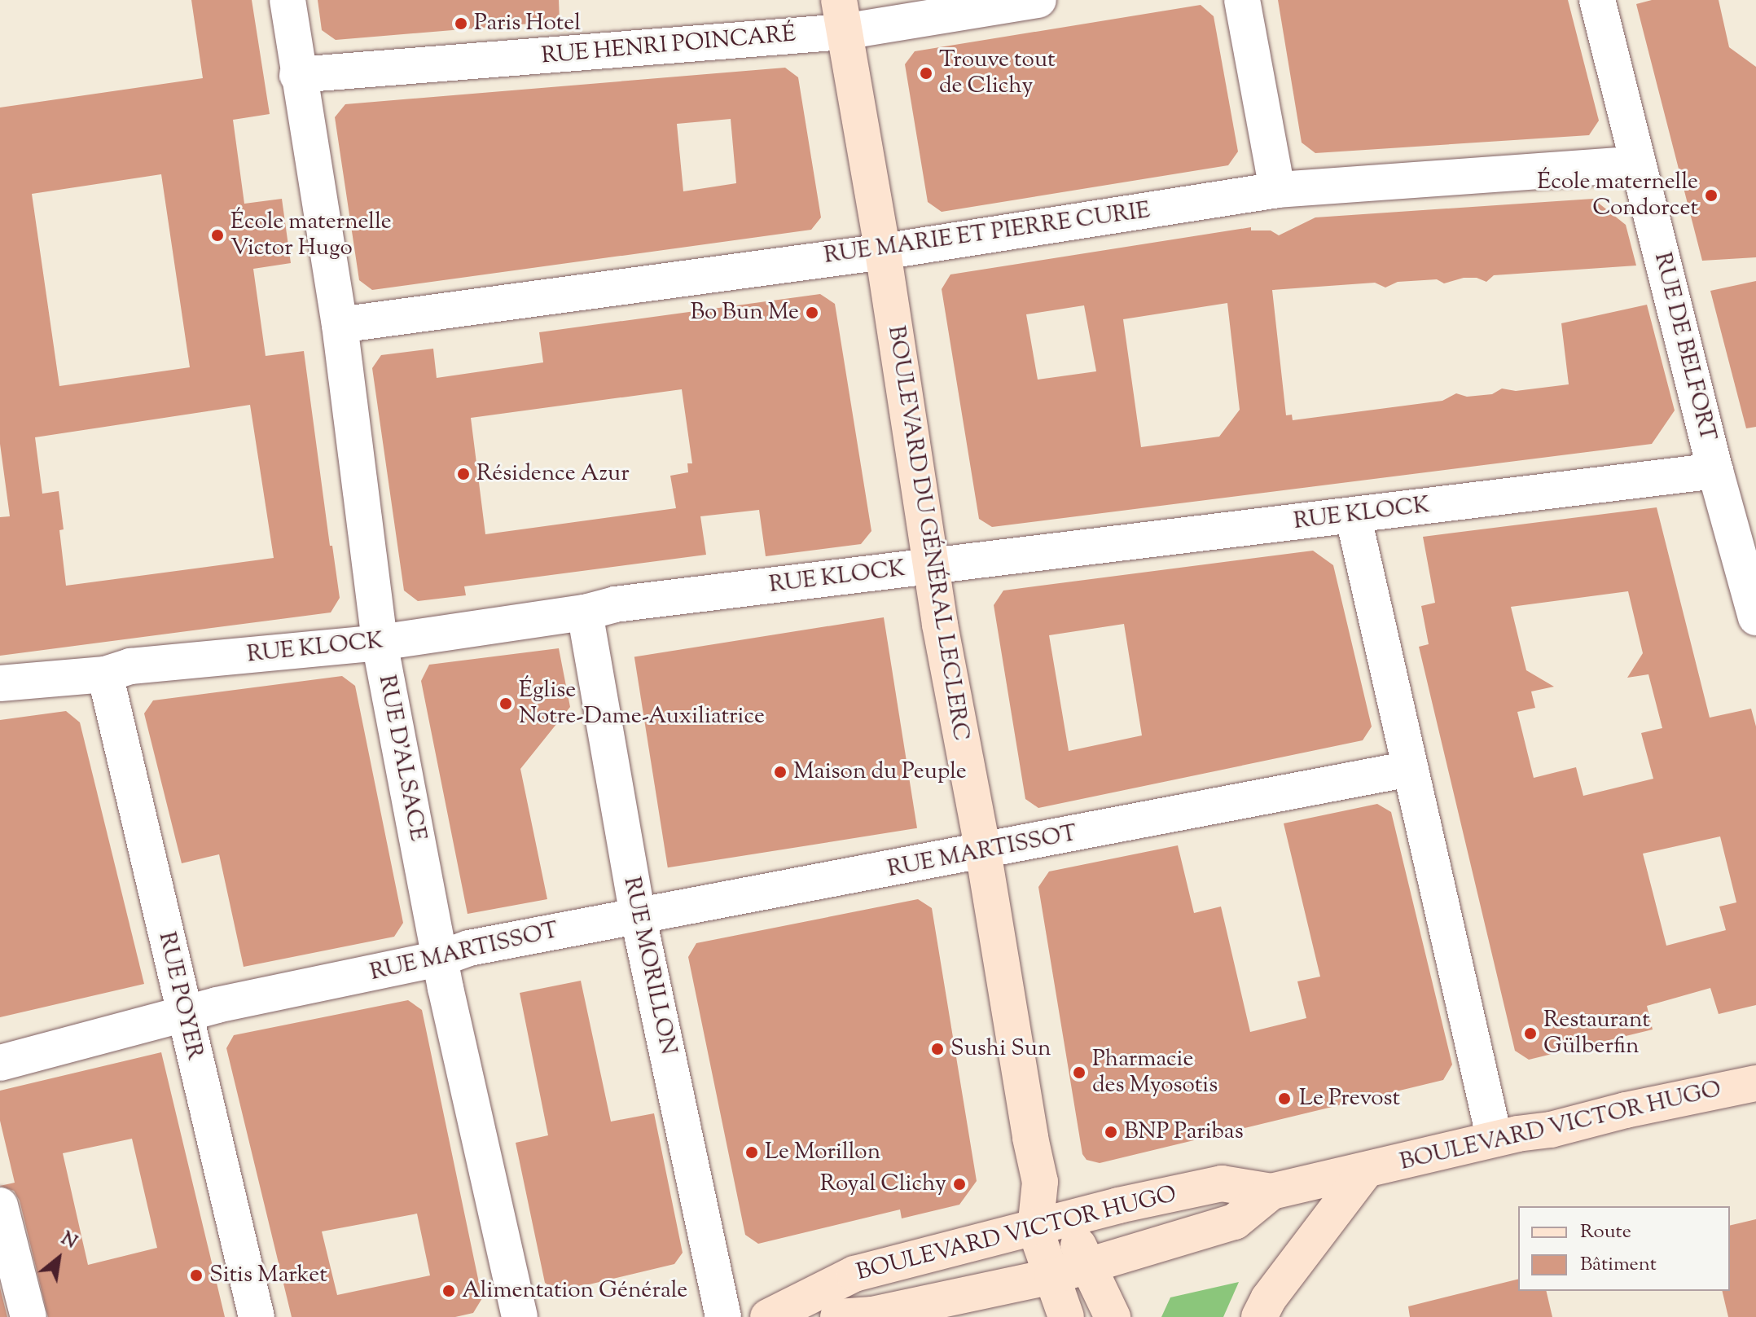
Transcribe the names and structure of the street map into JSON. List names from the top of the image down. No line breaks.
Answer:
{"streets":{"main road":["BOULEVARD DU GÉNÉRAL LECLERC","BOULEVARD VICTOR HUGO"],"street":["RUE HENRI POINCARÉ","RUE MARIE ET PIERRE CURIE","RUE DE BELFORT","RUE KLOCK","RUE D'ALSACE","RUE MARTISSOT","RUE MORILLON","RUE POYER"]},"crossings":[["RUE HENRI POINCARÉ","BOULEVARD DU GÉNÉRAL LECLERC"],["RUE HENRI POINCARÉ","RUE D'ALSACE"],["RUE MARIE ET PIERRE CURIE","RUE DE BELFORT"],["RUE MARIE ET PIERRE CURIE","BOULEVARD DU GÉNÉRAL LECLERC"],["RUE MARIE ET PIERRE CURIE","RUE D'ALSACE"],["RUE DE BELFORT","RUE KLOCK"],["RUE KLOCK","BOULEVARD DU GÉNÉRAL LECLERC"],["RUE KLOCK","RUE D'ALSACE"],["RUE KLOCK","RUE MORILLON"],["RUE KLOCK","RUE POYER"],["BOULEVARD DU GÉNÉRAL LECLERC","RUE MARTISSOT"],["BOULEVARD DU GÉNÉRAL LECLERC","BOULEVARD VICTOR HUGO"],["RUE D'ALSACE","RUE MARTISSOT"],["RUE MARTISSOT","RUE MORILLON"],["RUE MARTISSOT","RUE POYER"]],"places":["Paris Hotel","Trouve tout de Clichy","École maternelle Condorcet","École maternelle Victor Hugo","Bo Bun Me","Résidence Azur","Église Notre-Dame-Auxiliatrice","Maison du Peuple","Restaurant Gülberfin","Sushi Sun","Pharmacie des Myosotis","Le Prevost","BNP Paribas","Le Morillon","Royal Clichy","Sitis Market","Alimentation Générale"],"legend":["Route","Bâtiment"],"north":"top right"}
